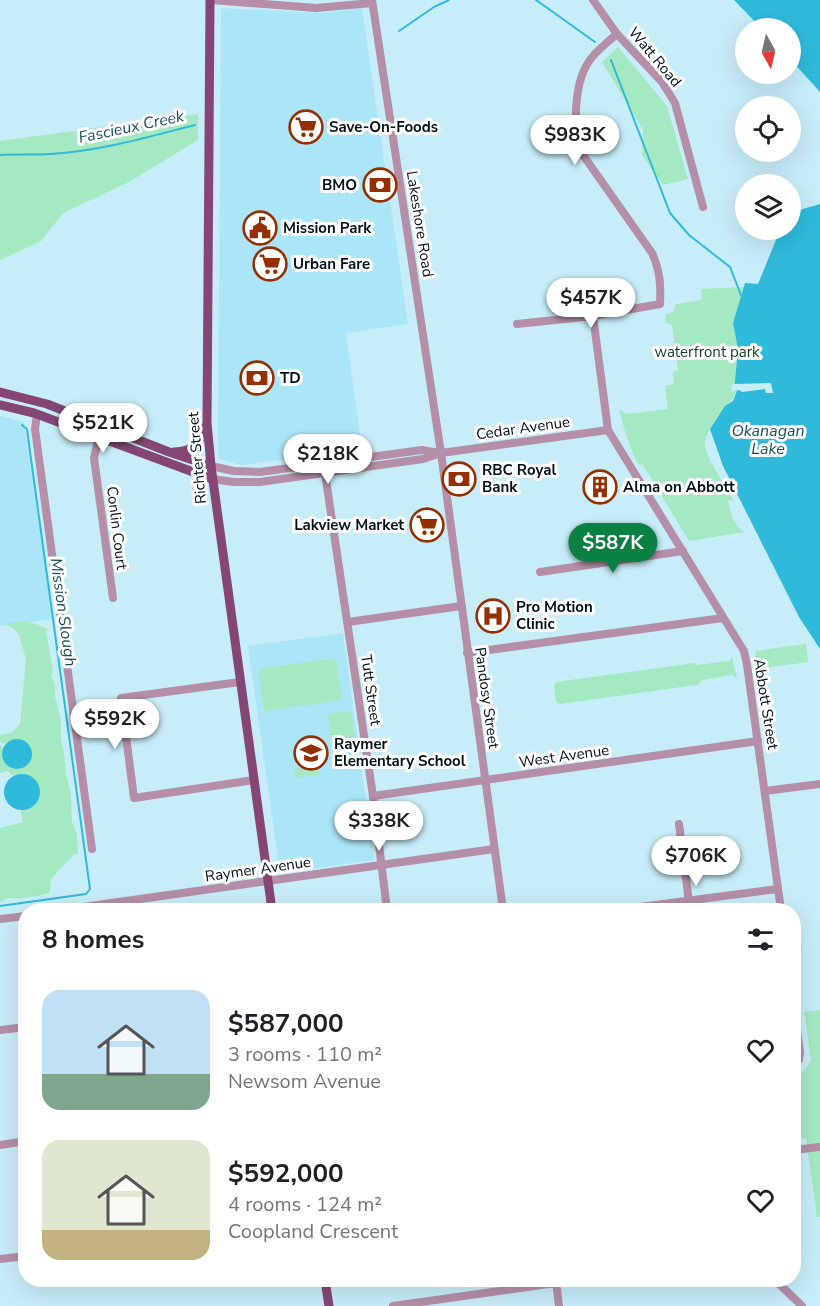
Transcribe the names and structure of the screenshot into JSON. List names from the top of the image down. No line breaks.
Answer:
{"streets":{"main road":["Richter Street"],"street":["Watt Road","Lakeshore Road","Cedar Avenue","Conlin Court","Tutt Street","Pandosy Street","Abbott Street","West Avenue","Raymer Avenue"]},"crossings":[["Lakeshore Road","Cedar Avenue"],["Lakeshore Road","Pandosy Street"],["Cedar Avenue","Pandosy Street"],["Cedar Avenue","Abbott Street"],["Richter Street","Raymer Avenue"],["Tutt Street","West Avenue"],["Tutt Street","Raymer Avenue"],["Pandosy Street","West Avenue"],["Pandosy Street","Raymer Avenue"],["Abbott Street","West Avenue"]],"water":["Fascieux Creek","Okanagan Lake","Mission Slough"],"parks":["waterfront park"],"places":{"supermarket":["Save-On-Foods","Urban Fare","Lakview Market"],"bank":["BMO","TD","RBC Royal Bank"],"public building":["Mission Park"],"building":["Alma on Abbott"],"hospital":["Pro Motion Clinic"],"school or university":["Raymer Elementary School"]},"north":"bottom","page":{"price":["$983K","$457K","$521K","$218K","$587K","$592K","$338K","$706K"],"heading":"8 homes","list":[{"name":"$587,000","note":"3 rooms · 110 m² · Newsom Avenue"},{"name":"$592,000","note":"4 rooms · 124 m² · Coopland Crescent"}]}}
